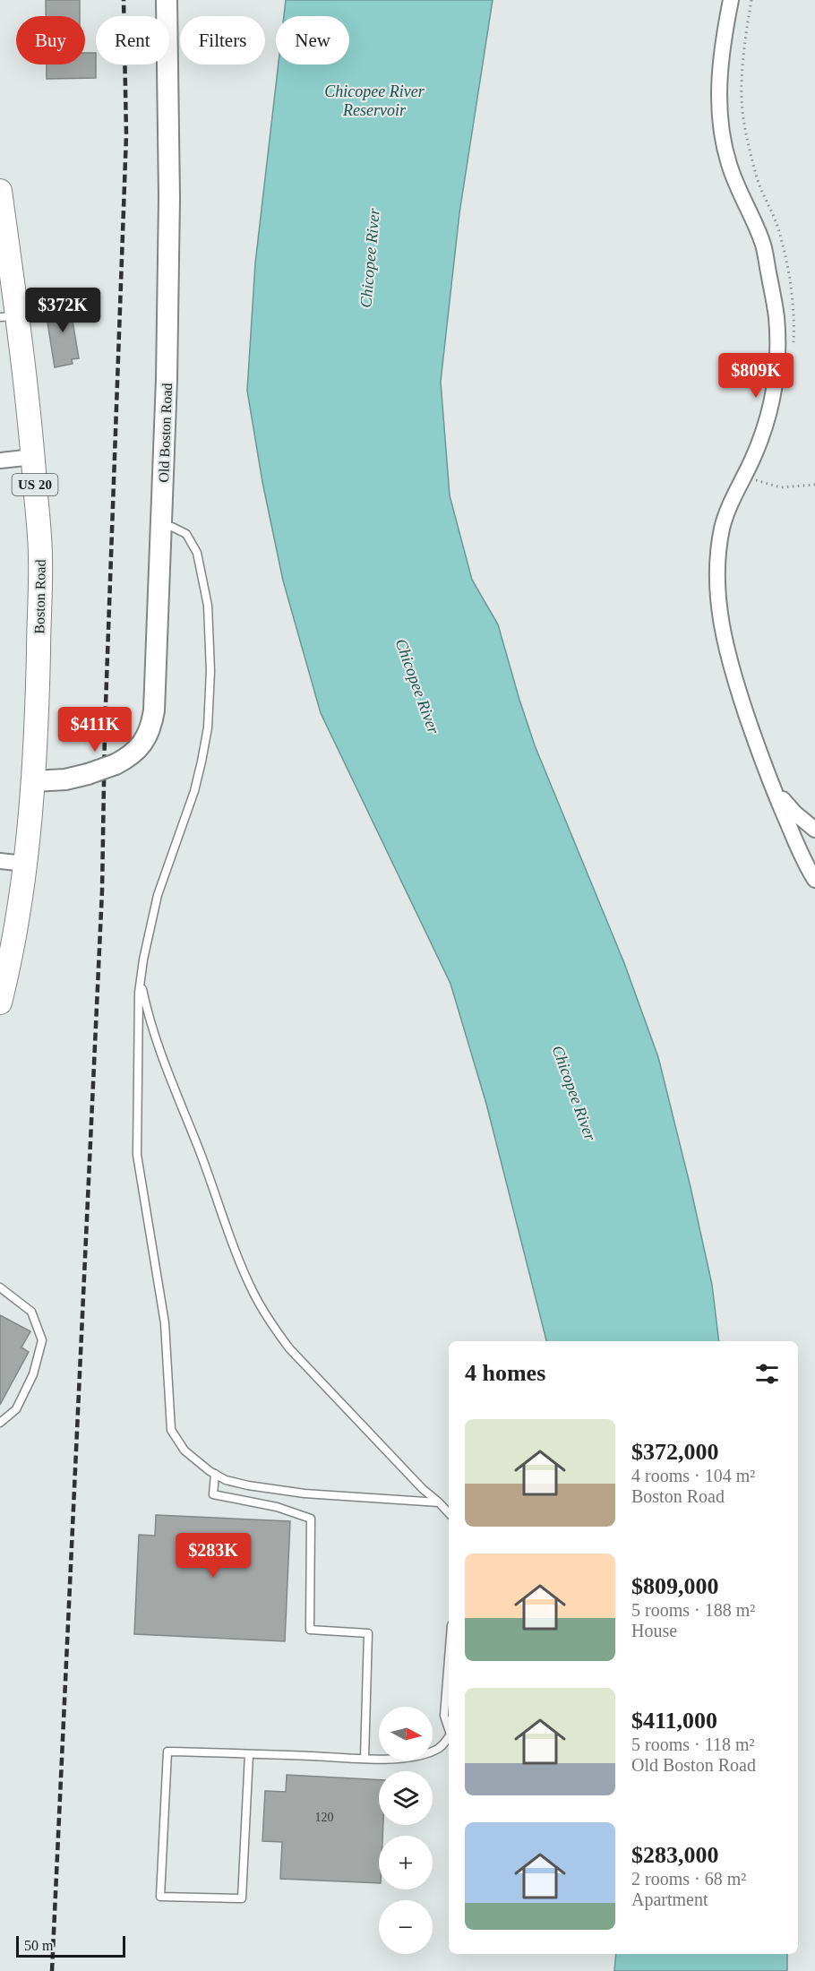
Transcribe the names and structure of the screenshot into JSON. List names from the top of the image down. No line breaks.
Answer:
{"streets":{"main road":["US 20","Boston Road"],"street":["Old Boston Road"]},"crossings":[["Old Boston Road","Boston Road"]],"water":["Chicopee River Reservoir","Chicopee River"],"house_numbers":["120"],"scale_bar":"50 m","north":"right","page":{"chip":["Buy","Rent","Filters","New"],"price":["$372K","$809K","$411K","$283K"],"heading":"4 homes","list":[{"name":"$372,000","note":"4 rooms · 104 m² · Boston Road"},{"name":"$809,000","note":"5 rooms · 188 m² · House"},{"name":"$411,000","note":"5 rooms · 118 m² · Old Boston Road"},{"name":"$283,000","note":"2 rooms · 68 m² · Apartment"}],"map_buttons":["+","−"],"scale":"50 m"}}
